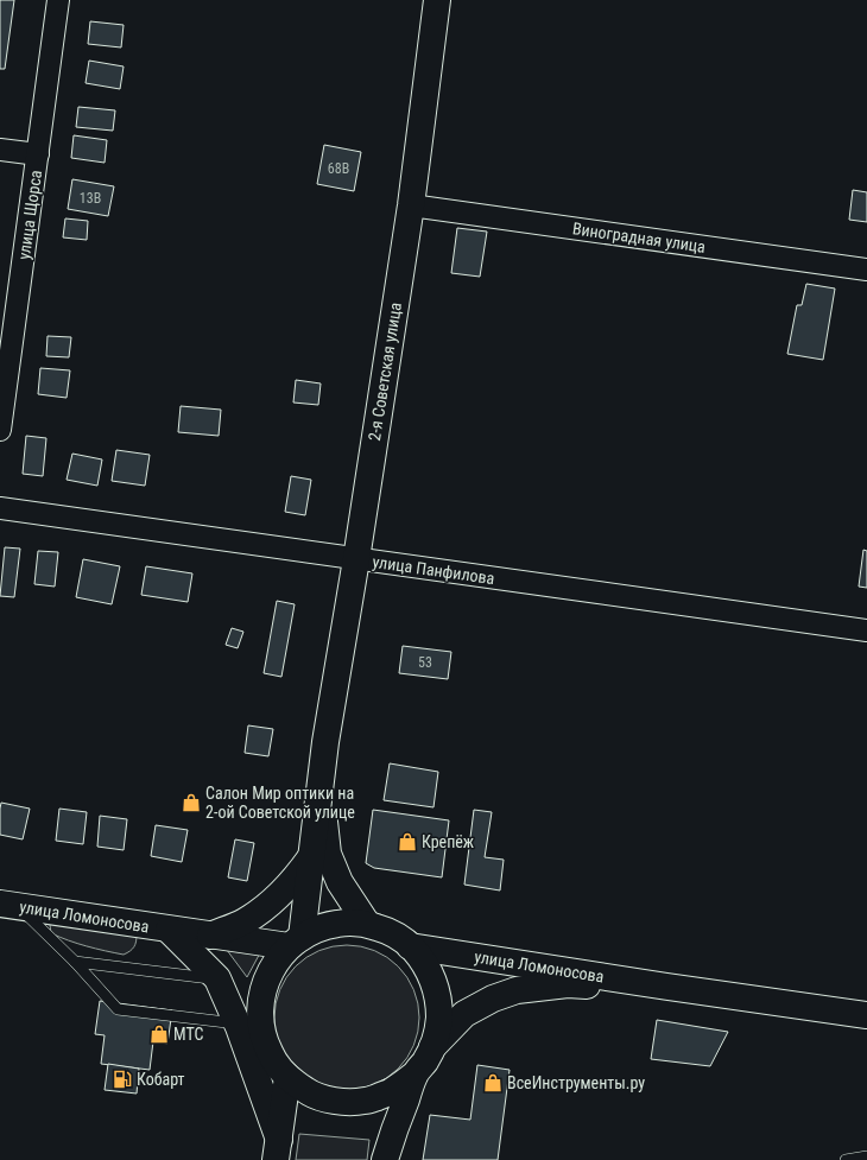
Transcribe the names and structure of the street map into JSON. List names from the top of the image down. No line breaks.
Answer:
{"streets":{"main road":["2-я Советская улица","улица Ломоносова"],"street":["улица Щорса","Виноградная улица","улица Панфилова"]},"crossings":[["Виноградная улица","2-я Советская улица"],["2-я Советская улица","улица Панфилова"],["2-я Советская улица","улица Ломоносова"]],"places":{"shop":["Салон Мир оптики на 2-ой Советской улице","Крепёж","МТС","ВсеИнструменты.ру"],"fuel station":["Кобарт"]},"house_numbers":["68В","13В","53"]}
